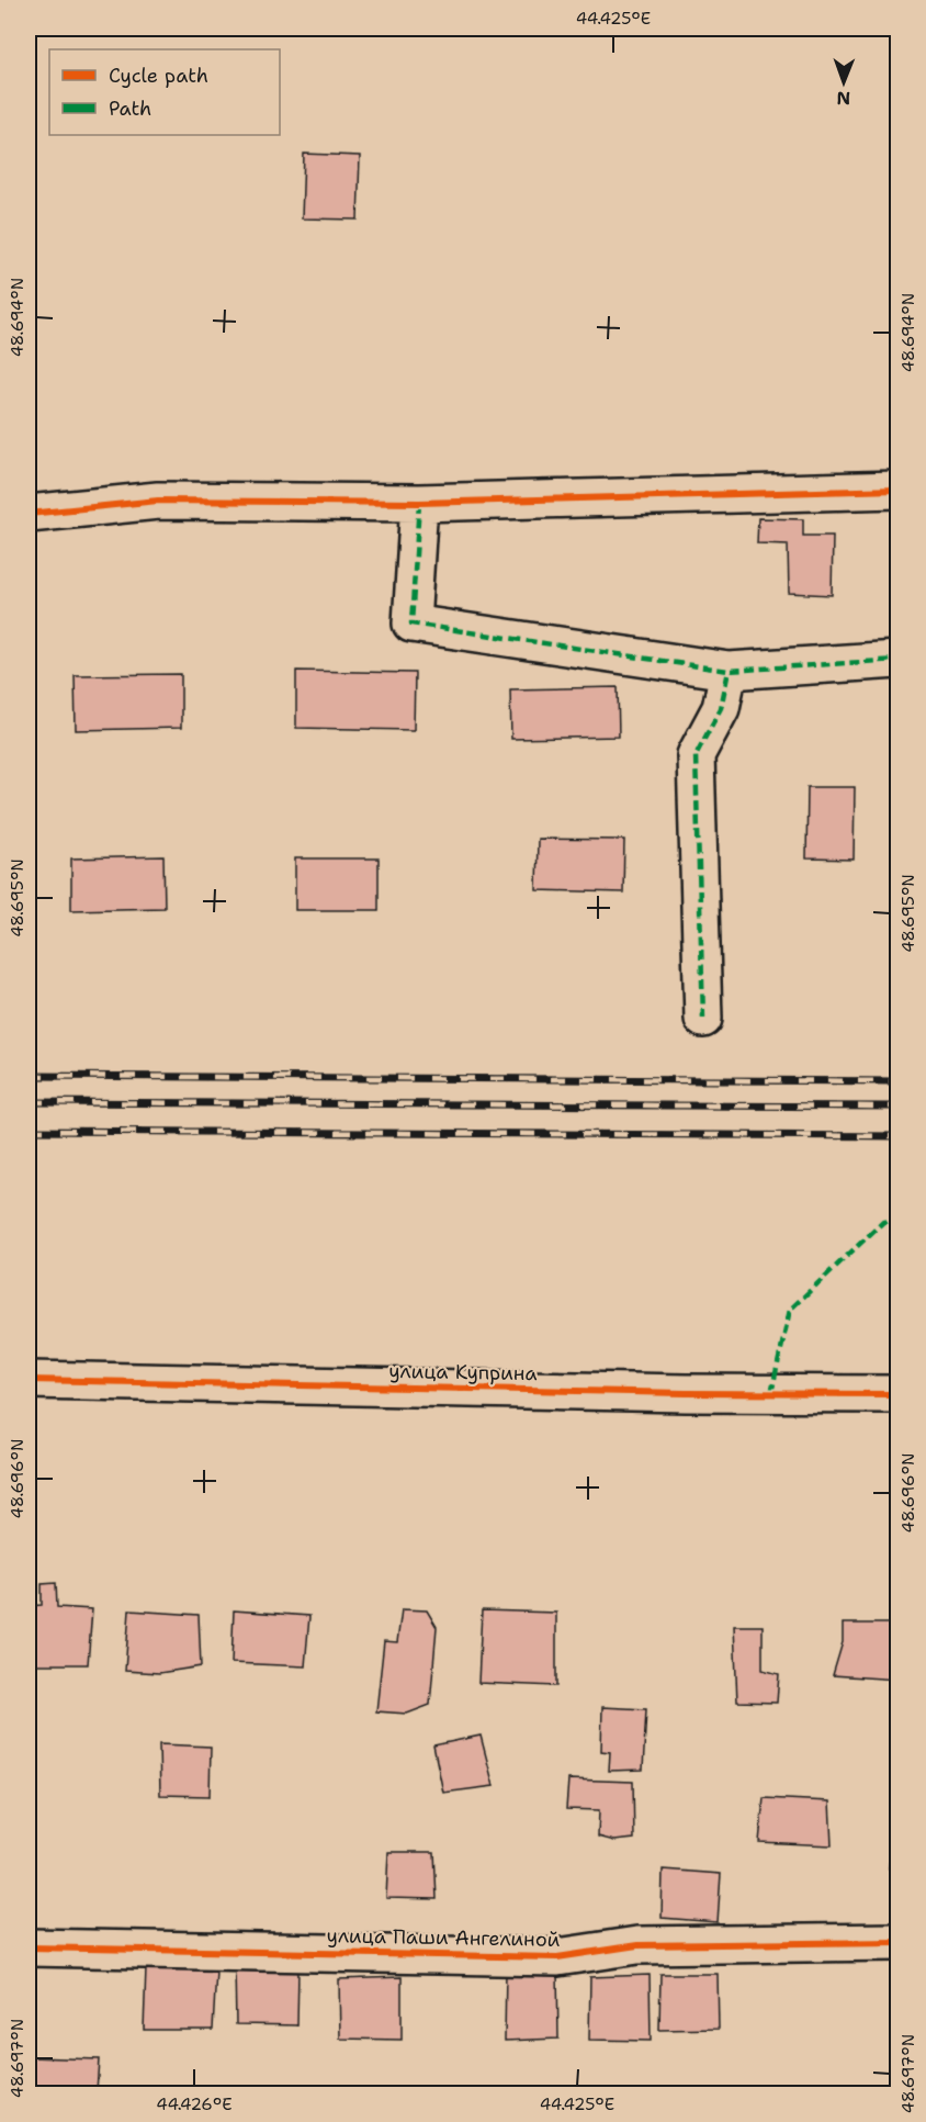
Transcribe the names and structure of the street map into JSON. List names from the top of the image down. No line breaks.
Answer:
{"streets":{"street":["улица Куприна","улица Паши Ангелиной"]},"legend":["Cycle path","Path"],"north":"bottom","coordinates":["44.425°E","48.694°N","48.695°N","48.696°N","48.697°N","44.426°E"]}
